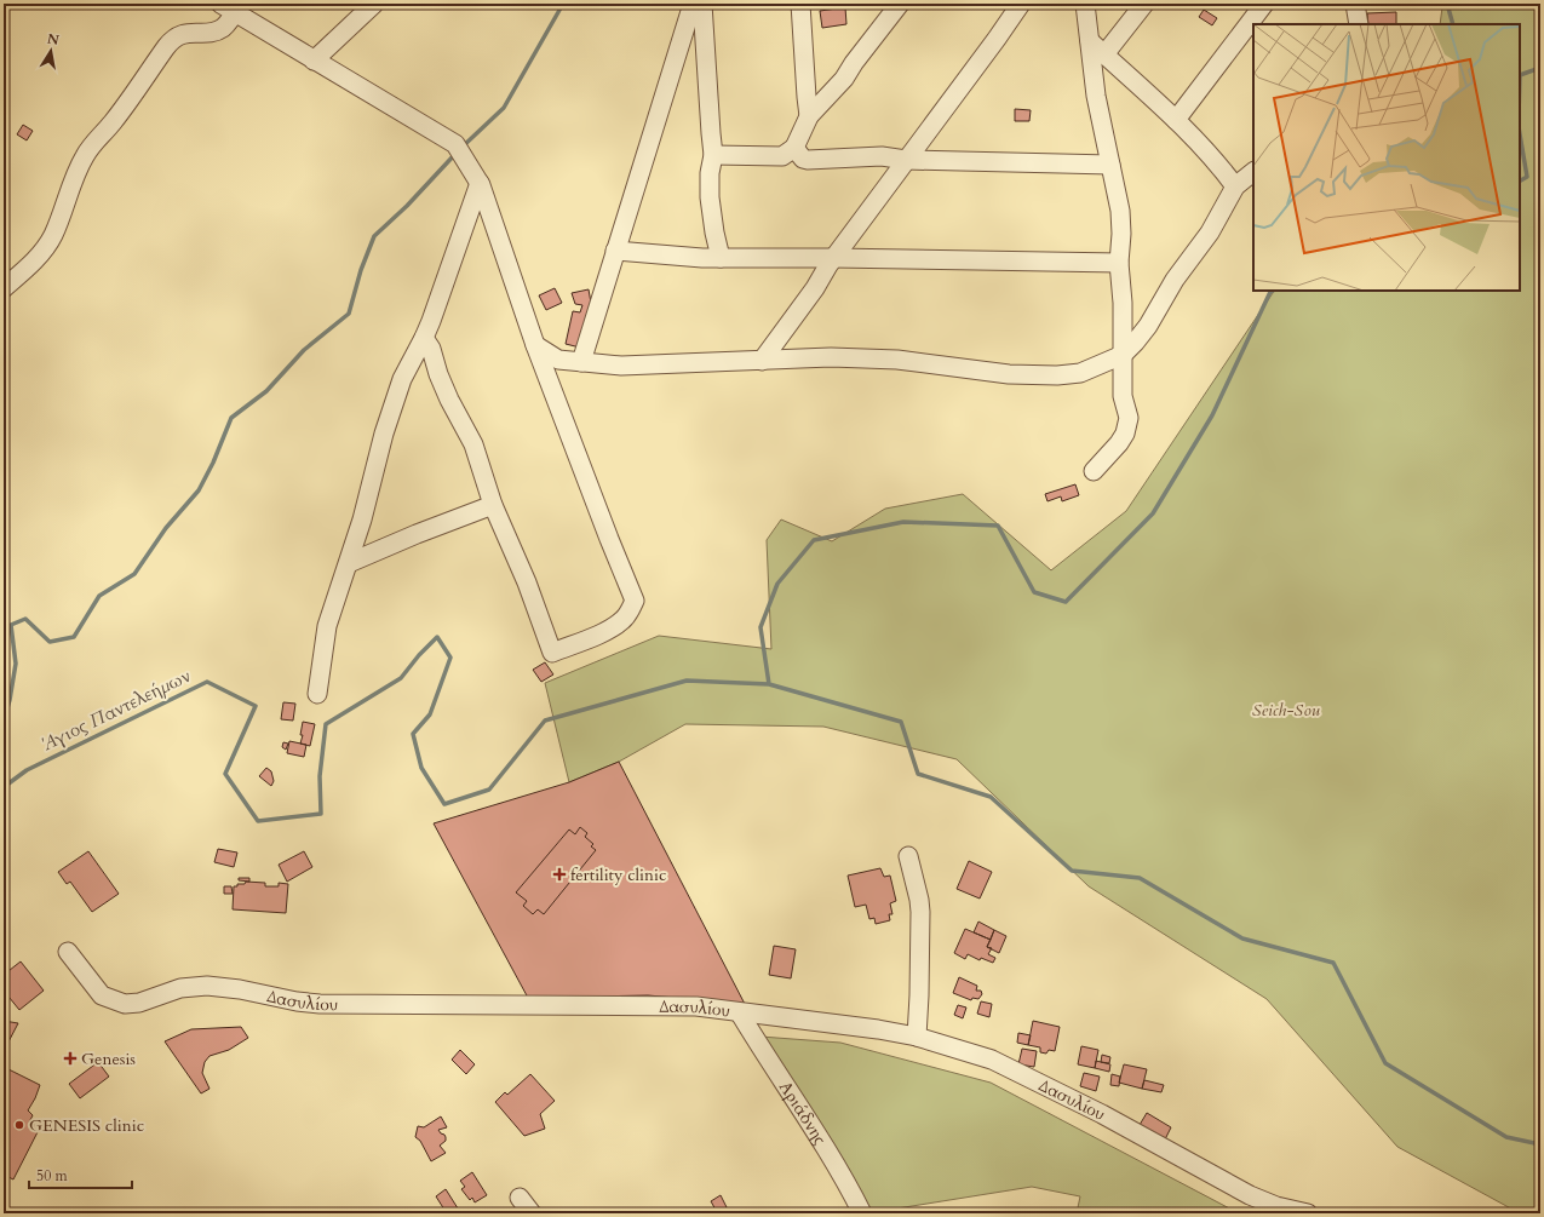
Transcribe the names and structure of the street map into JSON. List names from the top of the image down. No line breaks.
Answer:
{"streets":{"street":["Δασυλίου","Αριάδνης"]},"crossings":[["Δασυλίου","Αριάδνης"]],"water":["Άγιος Παντελεήμων"],"parks":["Seich-Sou"],"places":{"health":["fertility clinic","Genesis"],"other":["GENESIS clinic"]},"scale_bar":"50 m","north":"top"}
